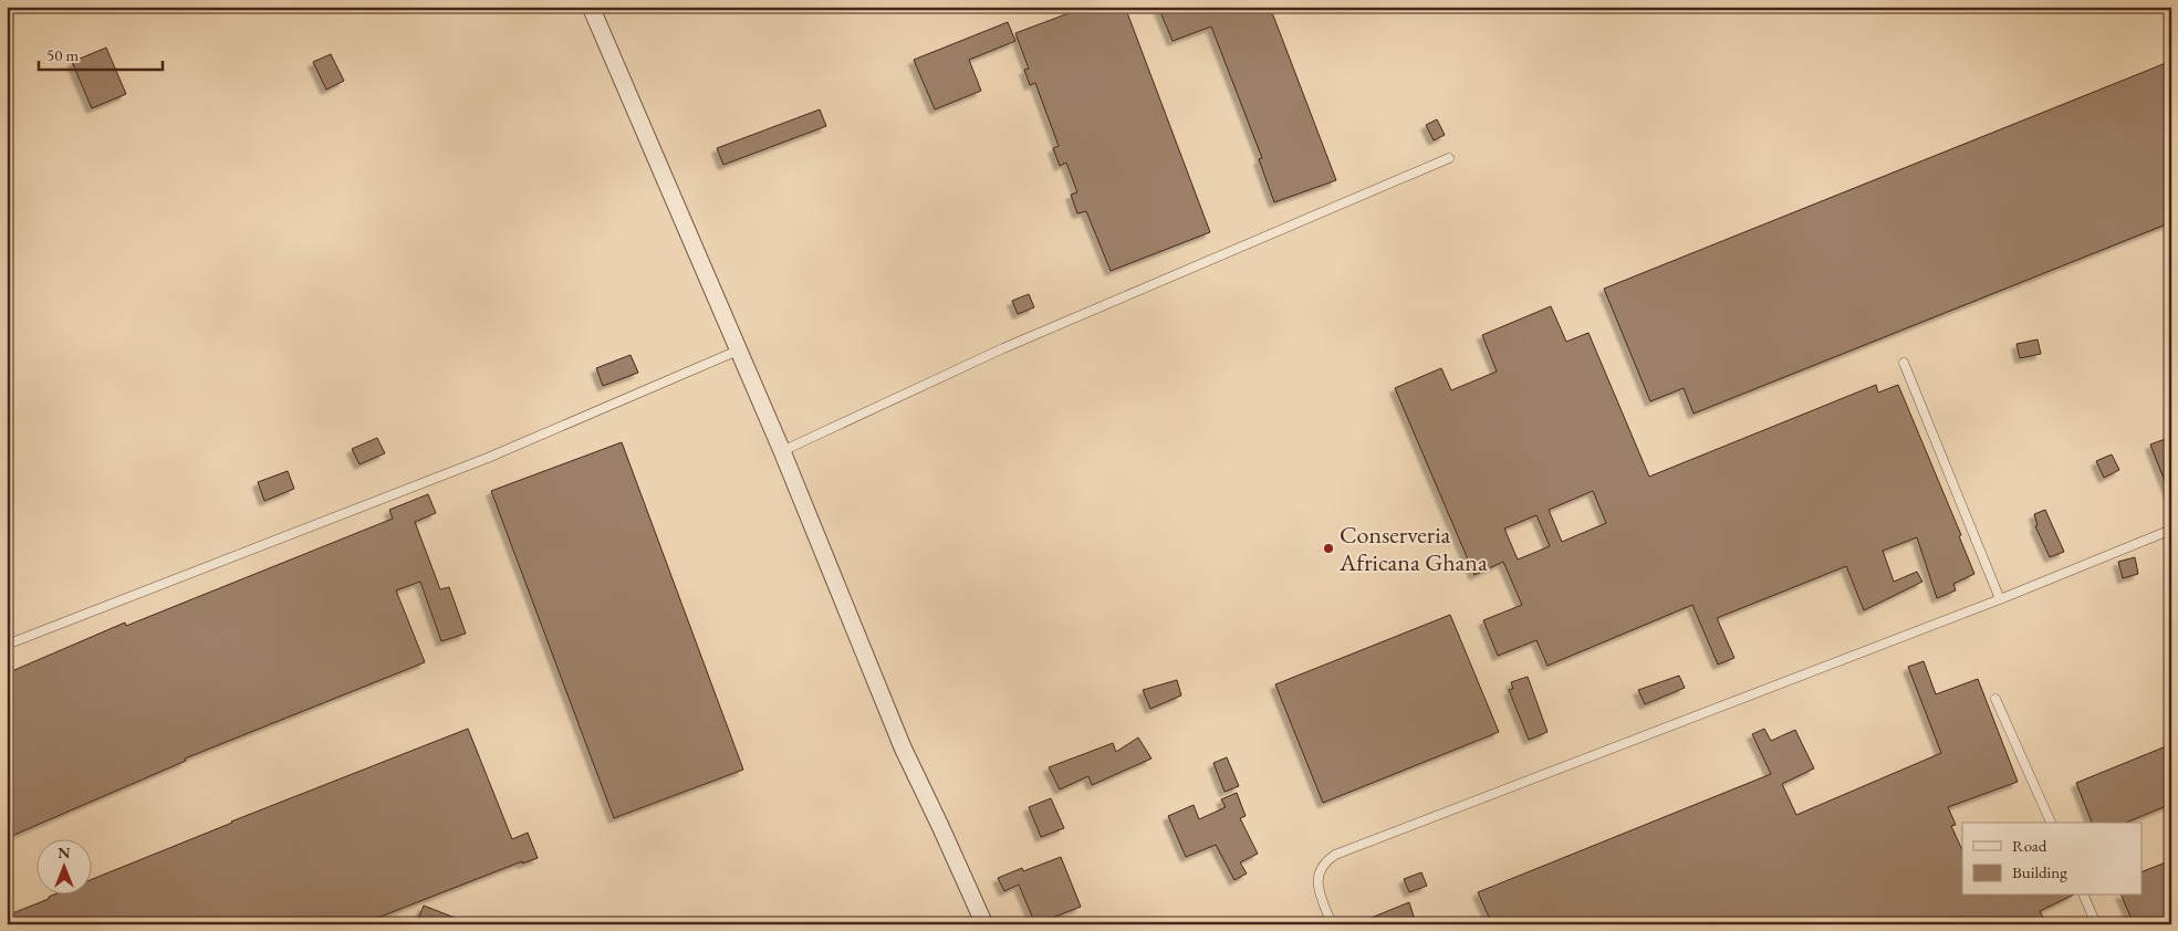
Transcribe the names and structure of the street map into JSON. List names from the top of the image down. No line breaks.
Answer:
{"places":["Conserveria Africana Ghana"],"legend":["Road","Building"],"scale_bar":"50 m","north":"top"}
